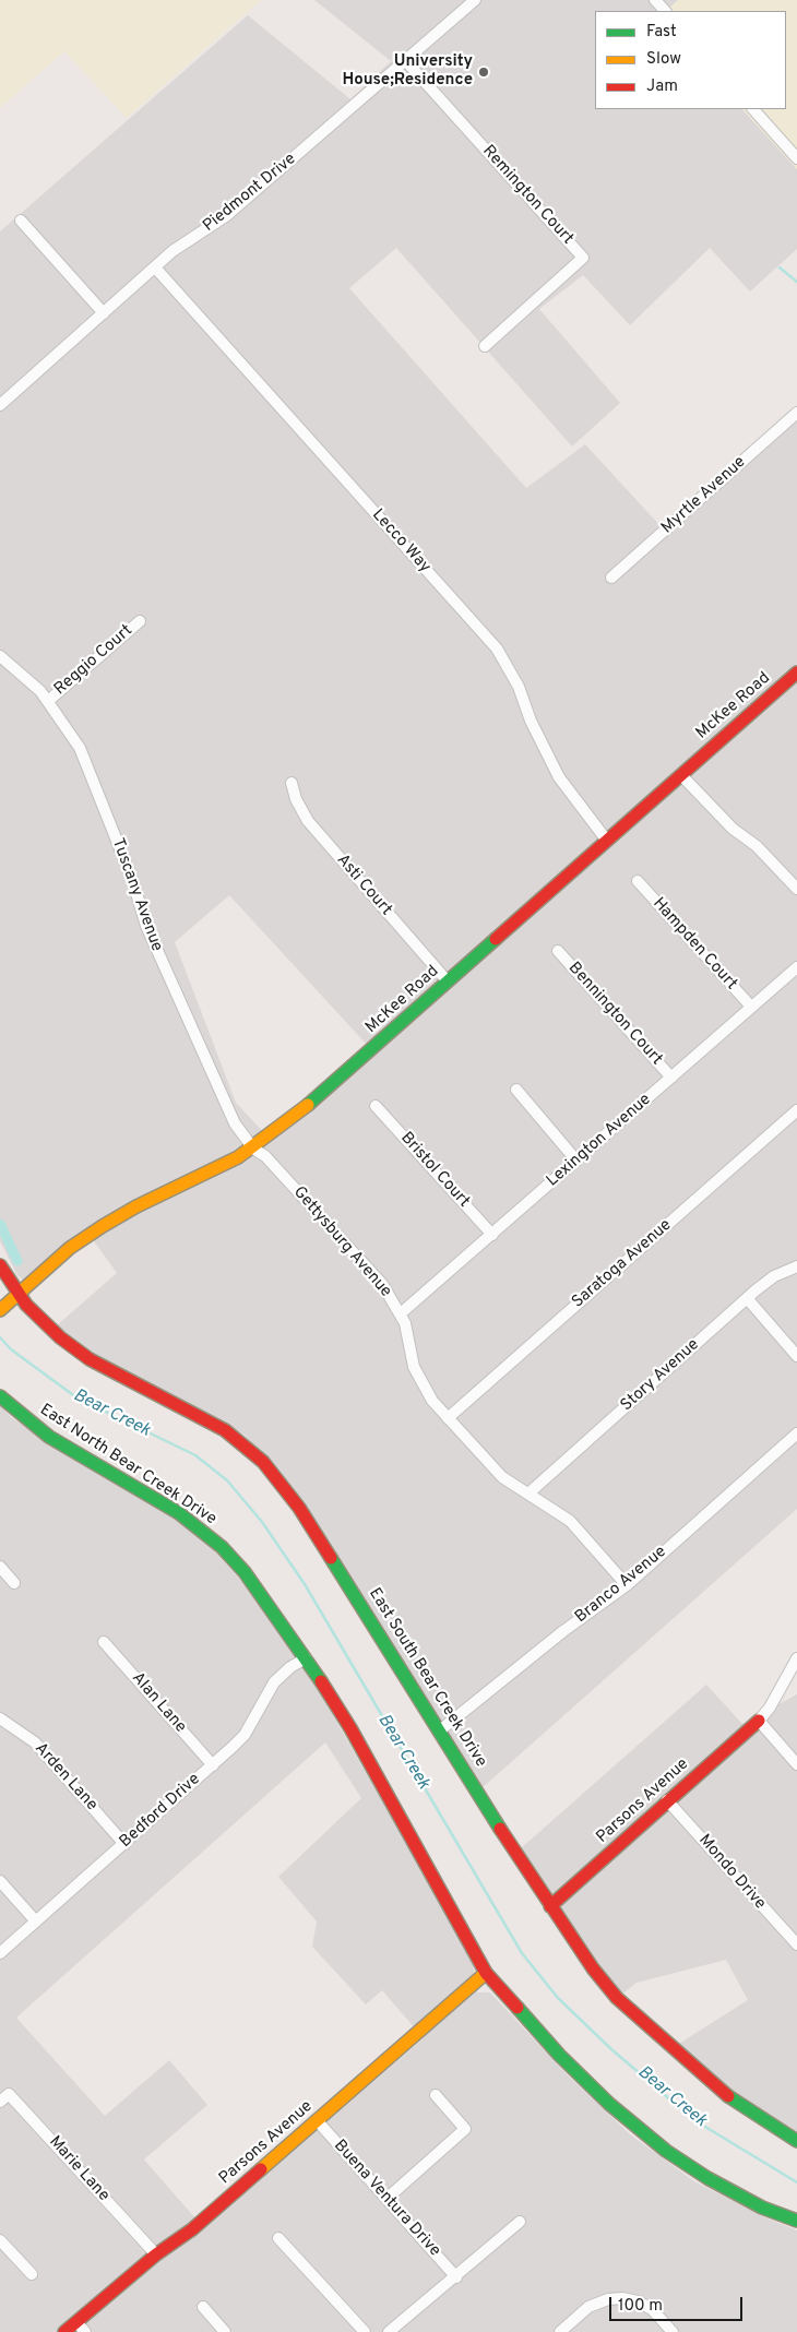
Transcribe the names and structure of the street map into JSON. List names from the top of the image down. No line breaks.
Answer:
{"streets":{"street":["Piedmont Drive","Remington Court","Myrtle Avenue","Lecco Way","Reggio Court","McKee Road","Asti Court","Tuscany Avenue","Hampden Court","Bennington Court","Lexington Avenue","Bristol Court","Gettysburg Avenue","Saratoga Avenue","Story Avenue","East North Bear Creek Drive","Branco Avenue","East South Bear Creek Drive","Alan Lane","Arden Lane","Parsons Avenue","Bedford Drive","Mondo Drive","Marie Lane","Buena Ventura Drive"]},"crossings":[["Piedmont Drive","Remington Court"],["Piedmont Drive","Lecco Way"],["Lecco Way","McKee Road"],["Reggio Court","Tuscany Avenue"],["McKee Road","Asti Court"],["McKee Road","Tuscany Avenue"],["McKee Road","Gettysburg Avenue"],["McKee Road","East South Bear Creek Drive"],["Tuscany Avenue","Gettysburg Avenue"],["Hampden Court","Lexington Avenue"],["Bennington Court","Lexington Avenue"],["Lexington Avenue","Bristol Court"],["Lexington Avenue","Gettysburg Avenue"],["Gettysburg Avenue","Saratoga Avenue"],["Gettysburg Avenue","Story Avenue"],["Gettysburg Avenue","Branco Avenue"],["East North Bear Creek Drive","Parsons Avenue"],["East North Bear Creek Drive","Bedford Drive"],["Branco Avenue","East South Bear Creek Drive"],["East South Bear Creek Drive","Parsons Avenue"],["Alan Lane","Bedford Drive"],["Arden Lane","Bedford Drive"],["Parsons Avenue","Mondo Drive"],["Parsons Avenue","Marie Lane"],["Parsons Avenue","Buena Ventura Drive"]],"water":["Bear Creek"],"places":["University House;Residence"],"legend":["Fast","Slow","Jam"],"scale_bar":"100 m"}
